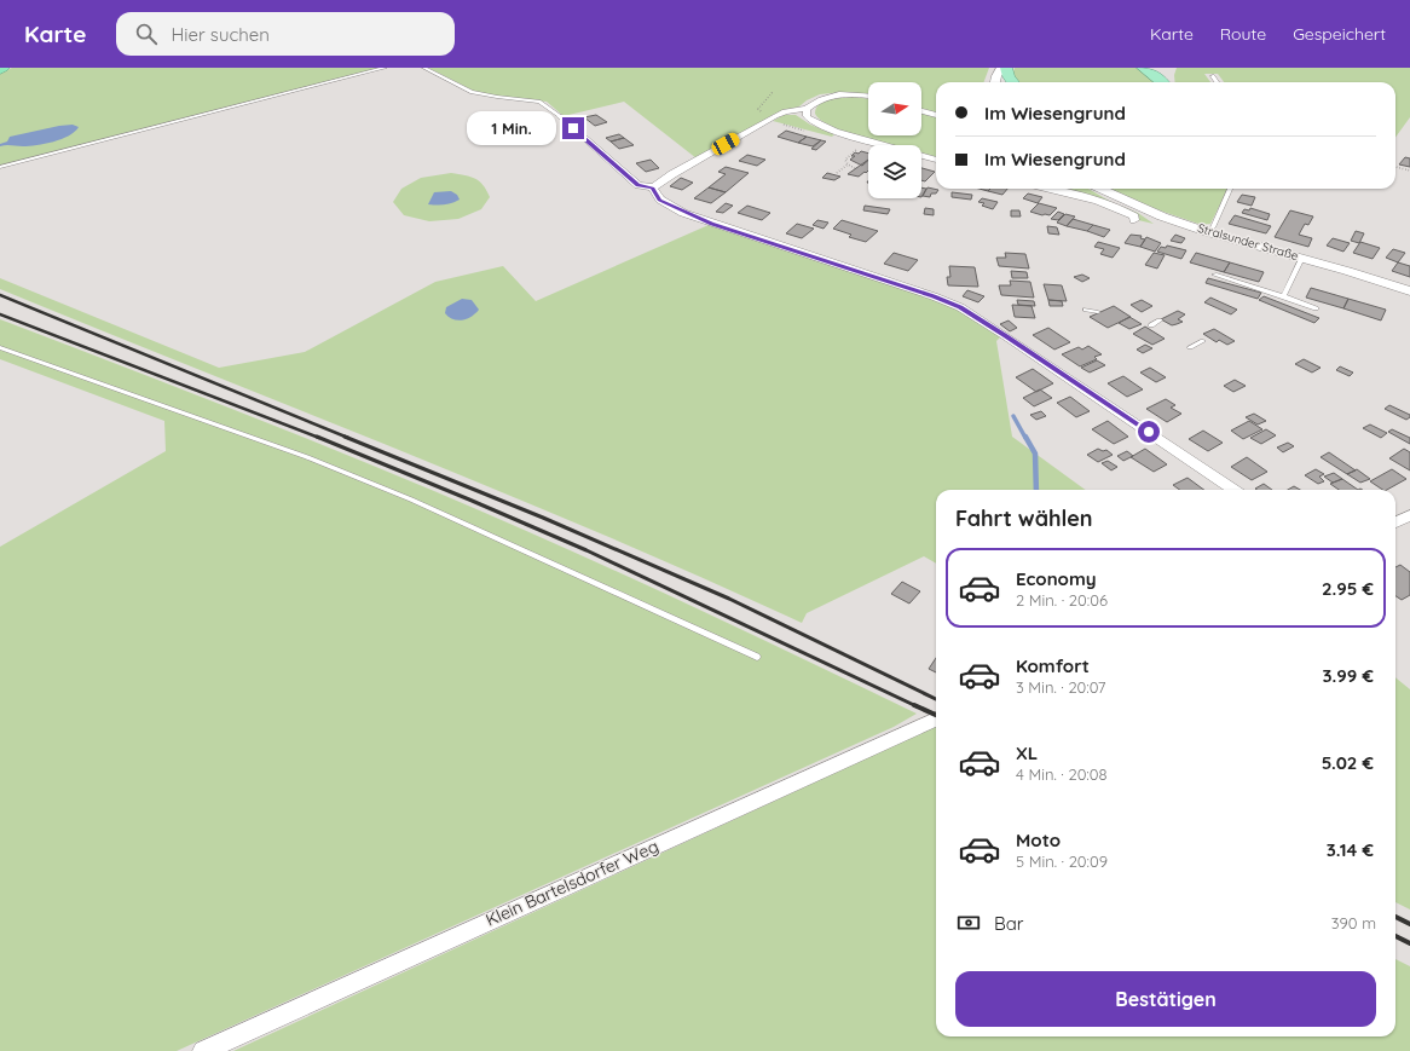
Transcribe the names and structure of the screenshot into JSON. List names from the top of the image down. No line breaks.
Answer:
{"streets":{"street":["Stralsunder Straße","Klein Bartelsdorfer Weg"]},"north":"right","page":{"header":"Karte","search":"Hier suchen","nav":["Karte","Route","Gespeichert"],"banner":["Im Wiesengrund","Im Wiesengrund"],"bubble":"1 Min.","heading":"Fahrt wählen","list":[{"name":"Economy","note":"2 Min. · 20:06","value":"2.95 €"},{"name":"Komfort","note":"3 Min. · 20:07","value":"3.99 €"},{"name":"XL","note":"4 Min. · 20:08","value":"5.02 €"},{"name":"Moto","note":"5 Min. · 20:09","value":"3.14 €"}],"pay":["Bar","390 m"],"buttons":"Bestätigen"}}
